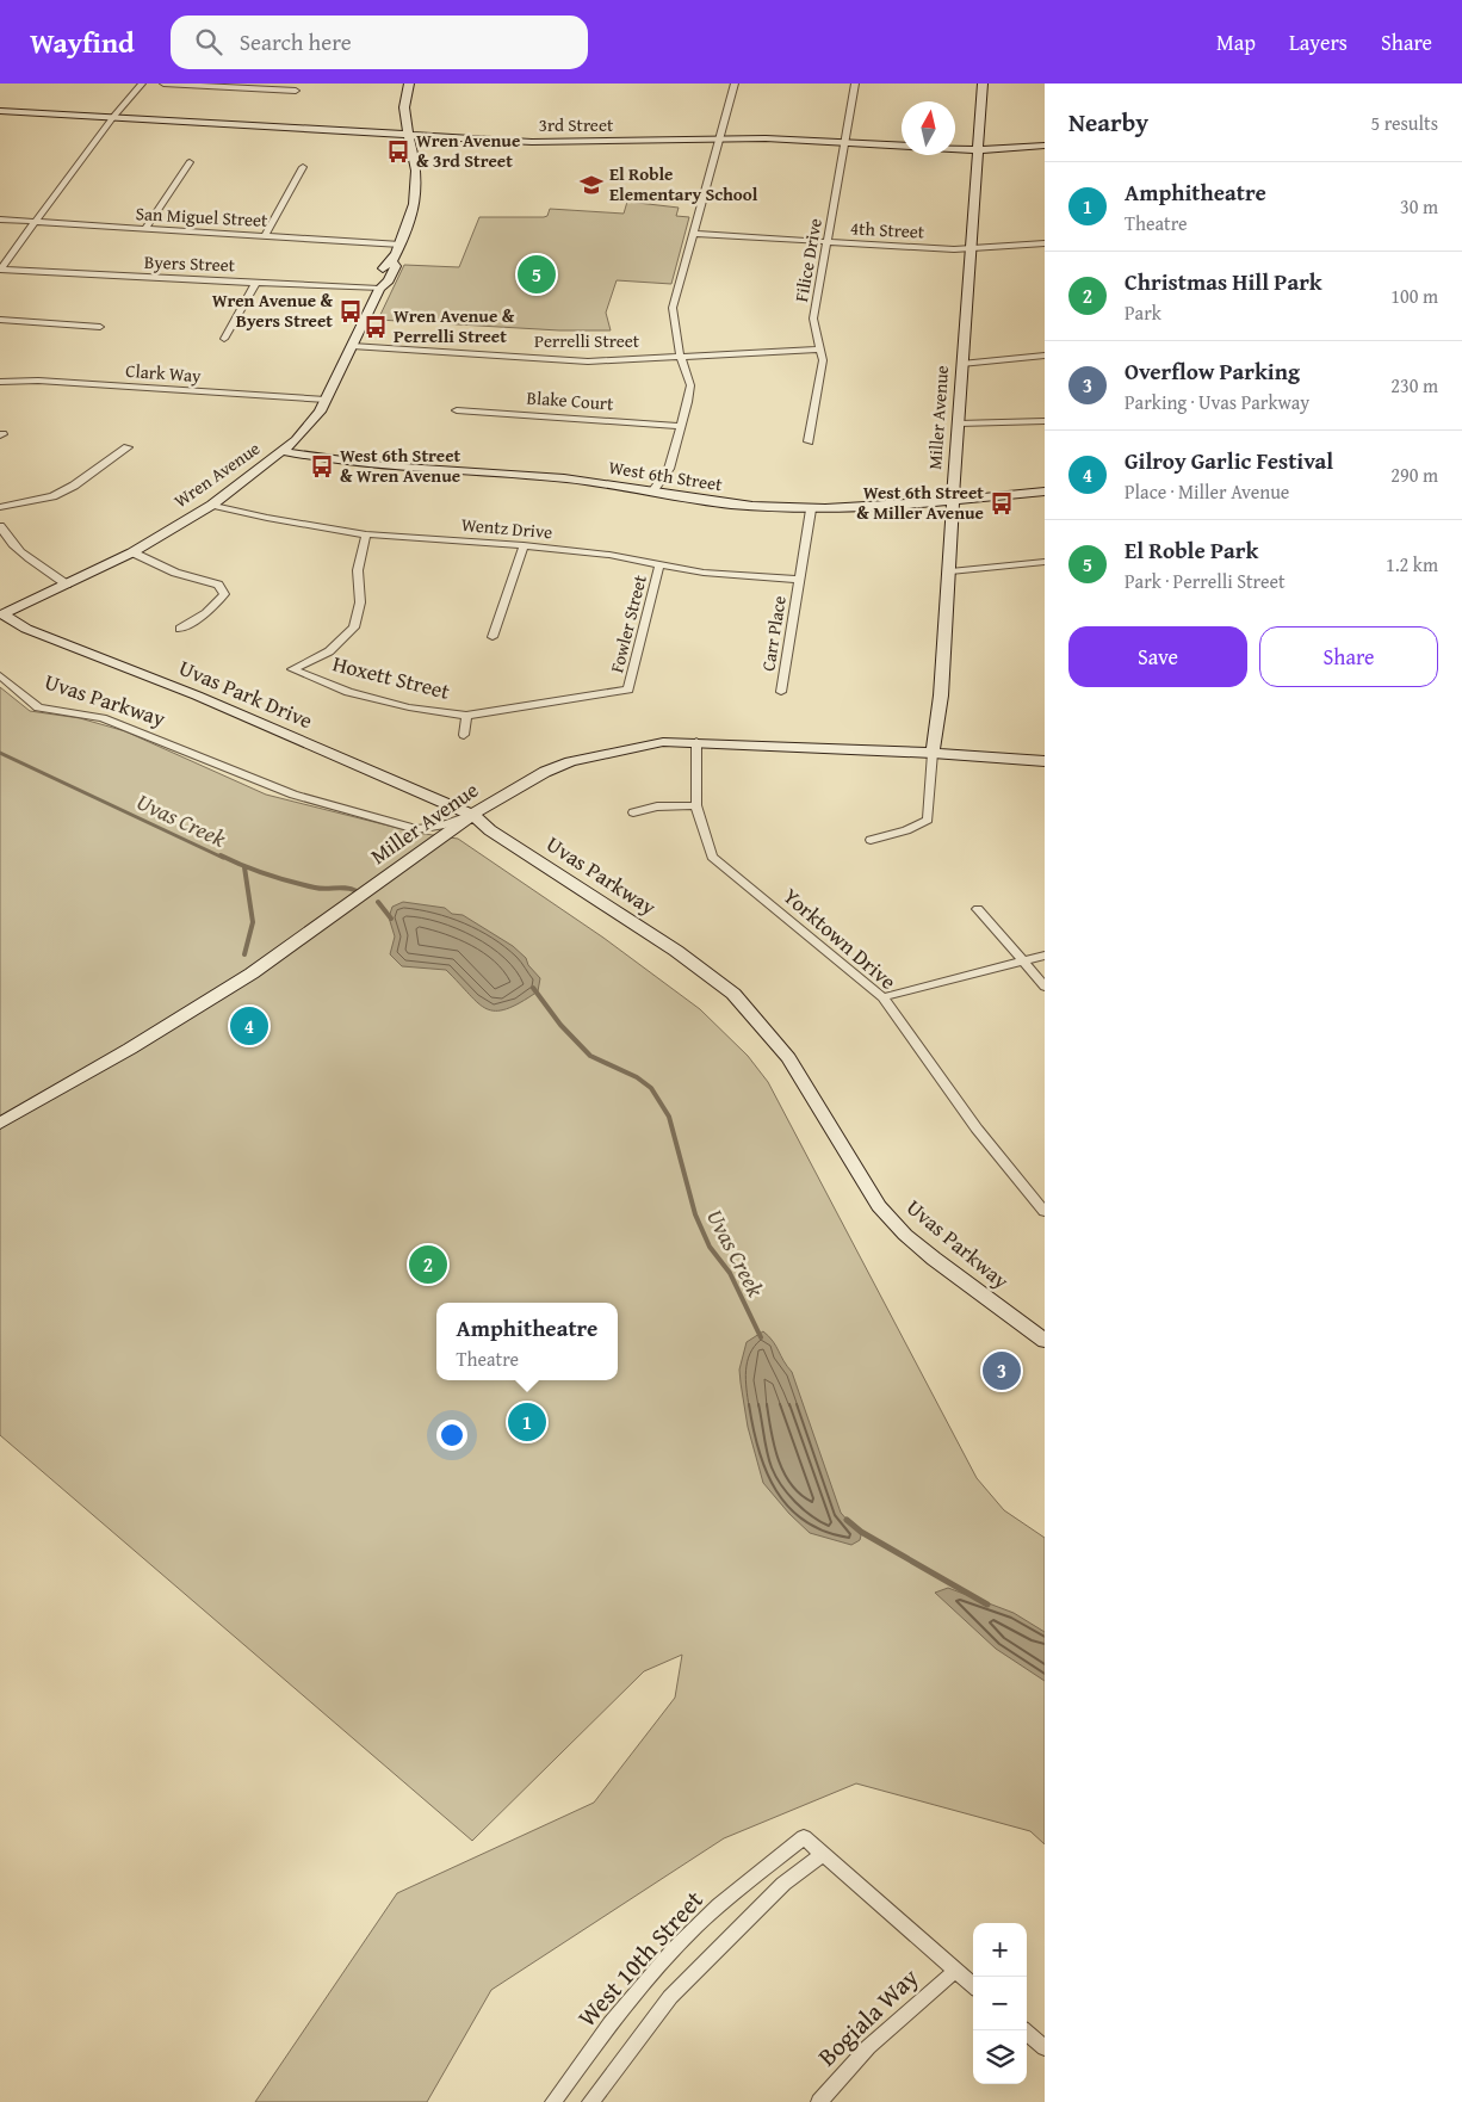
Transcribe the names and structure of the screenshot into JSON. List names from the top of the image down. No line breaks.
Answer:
{"streets":{"street":["3rd Street","San Miguel Street","4th Street","Filice Drive","Byers Street","Perrelli Street","Clark Way","Blake Court","Miller Avenue","Wren Avenue","West 6th Street","Wentz Drive","Fowler Street","Carr Place","Hoxett Street","Uvas Park Drive","Uvas Parkway","Yorktown Drive","West 10th Street","Bogiala Way"]},"crossings":[["3rd Street","Filice Drive"],["3rd Street","Miller Avenue"],["3rd Street","Wren Avenue"],["San Miguel Street","Wren Avenue"],["4th Street","Filice Drive"],["4th Street","Miller Avenue"],["Filice Drive","Perrelli Street"],["Byers Street","Wren Avenue"],["Perrelli Street","Wren Avenue"],["Clark Way","Wren Avenue"],["Miller Avenue","West 6th Street"],["Miller Avenue","Uvas Park Drive"],["Miller Avenue","Uvas Parkway"],["Miller Avenue","Yorktown Drive"],["Wren Avenue","West 6th Street"],["Wren Avenue","Wentz Drive"],["Wren Avenue","Uvas Park Drive"],["West 6th Street","Carr Place"],["Wentz Drive","Fowler Street"],["Wentz Drive","Carr Place"],["Wentz Drive","Hoxett Street"],["Fowler Street","Hoxett Street"],["Uvas Park Drive","Uvas Parkway"]],"water":["Uvas Creek"],"places":{"bus stop":["Wren Avenue & 3rd Street","Wren Avenue & Byers Street","Wren Avenue & Perrelli Street","West 6th Street & Wren Avenue","West 6th Street & Miller Avenue"],"school or university":["El Roble Elementary School"]},"north":"top","page":{"header":"Wayfind","search":"Search here","nav":["Map","Layers","Share"],"heading":["Nearby","5 results"],"list":[{"mark":"1","name":"Amphitheatre","note":"Theatre","value":"30 m"},{"mark":"2","name":"Christmas Hill Park","note":"Park","value":"100 m"},{"mark":"3","name":"Overflow Parking","note":"Parking · Uvas Parkway","value":"230 m"},{"mark":"4","name":"Gilroy Garlic Festival","note":"Place · Miller Avenue","value":"290 m"},{"mark":"5","name":"El Roble Park","note":"Park · Perrelli Street","value":"1.2 km"}],"pins":["5","4","2","3","1"],"buttons":["Save","Share"],"popup":["Amphitheatre","Theatre"],"map_buttons":["+","−"]}}
